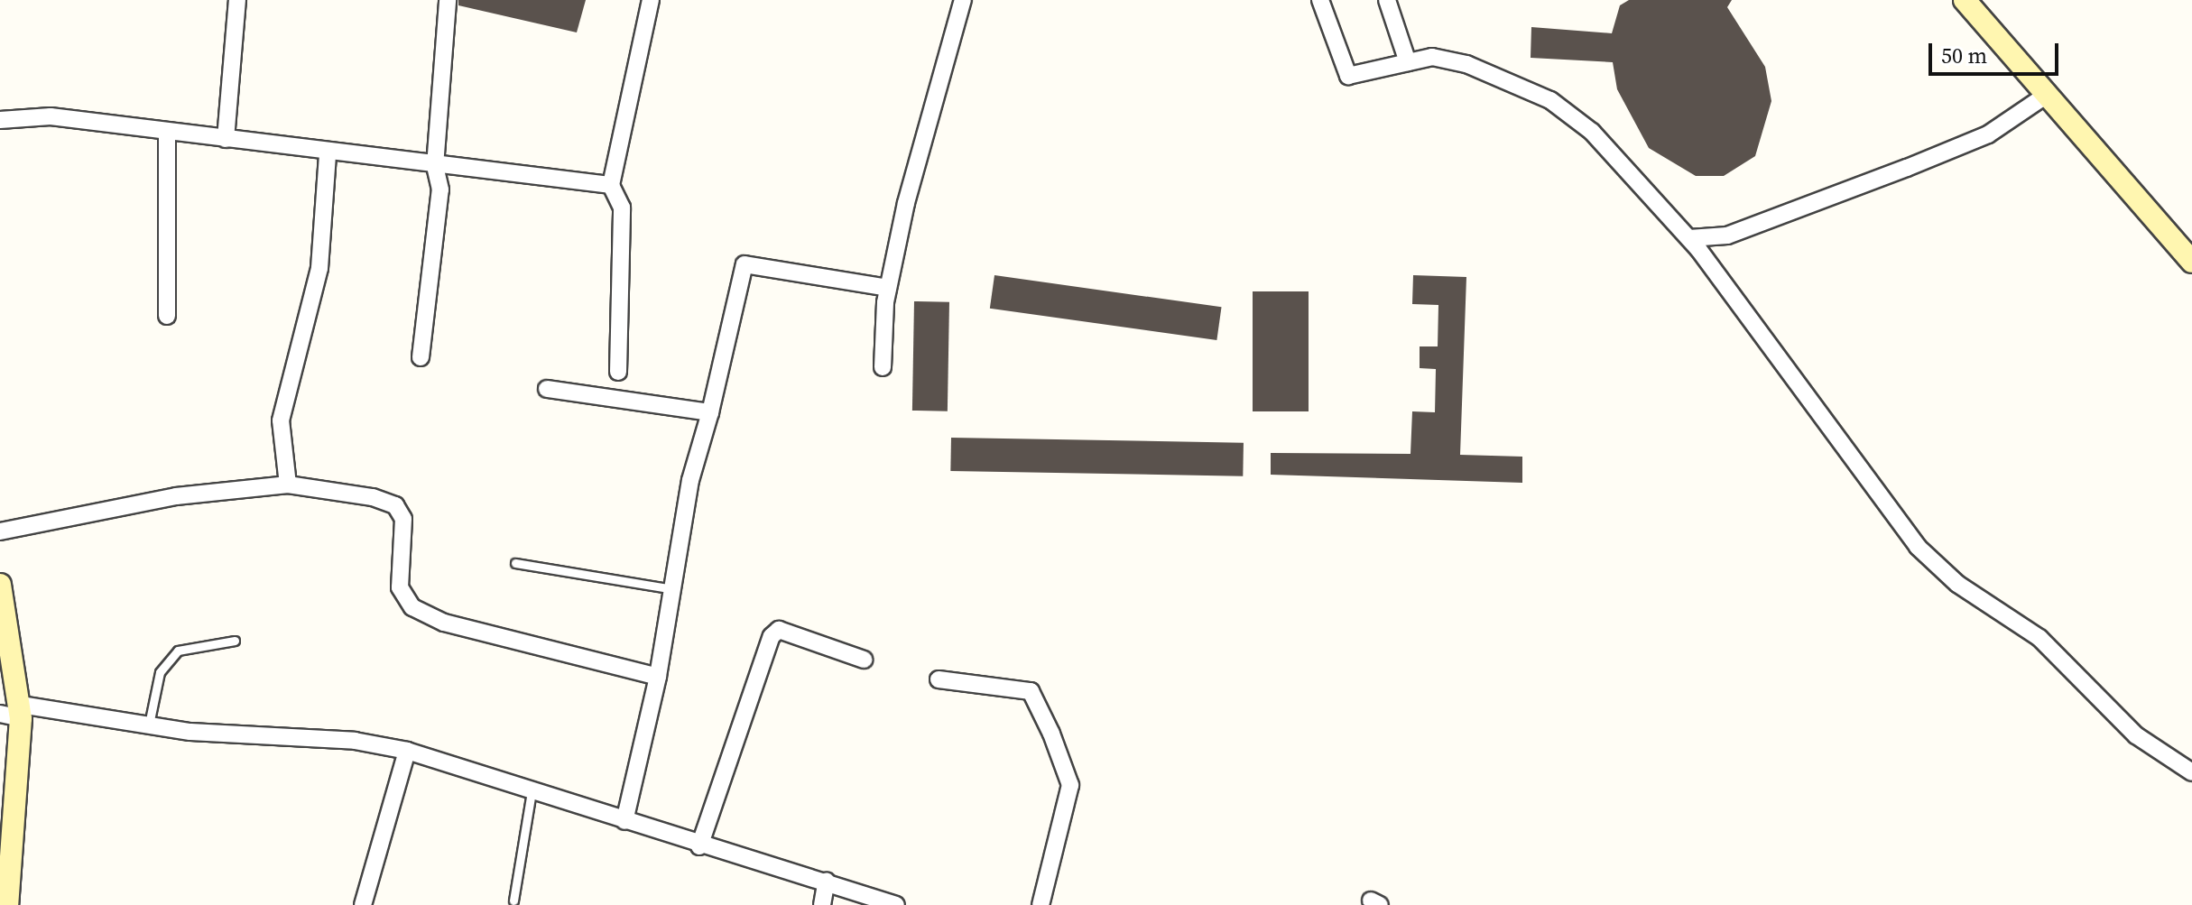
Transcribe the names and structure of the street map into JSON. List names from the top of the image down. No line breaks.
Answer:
{"scale_bar":"50 m"}
